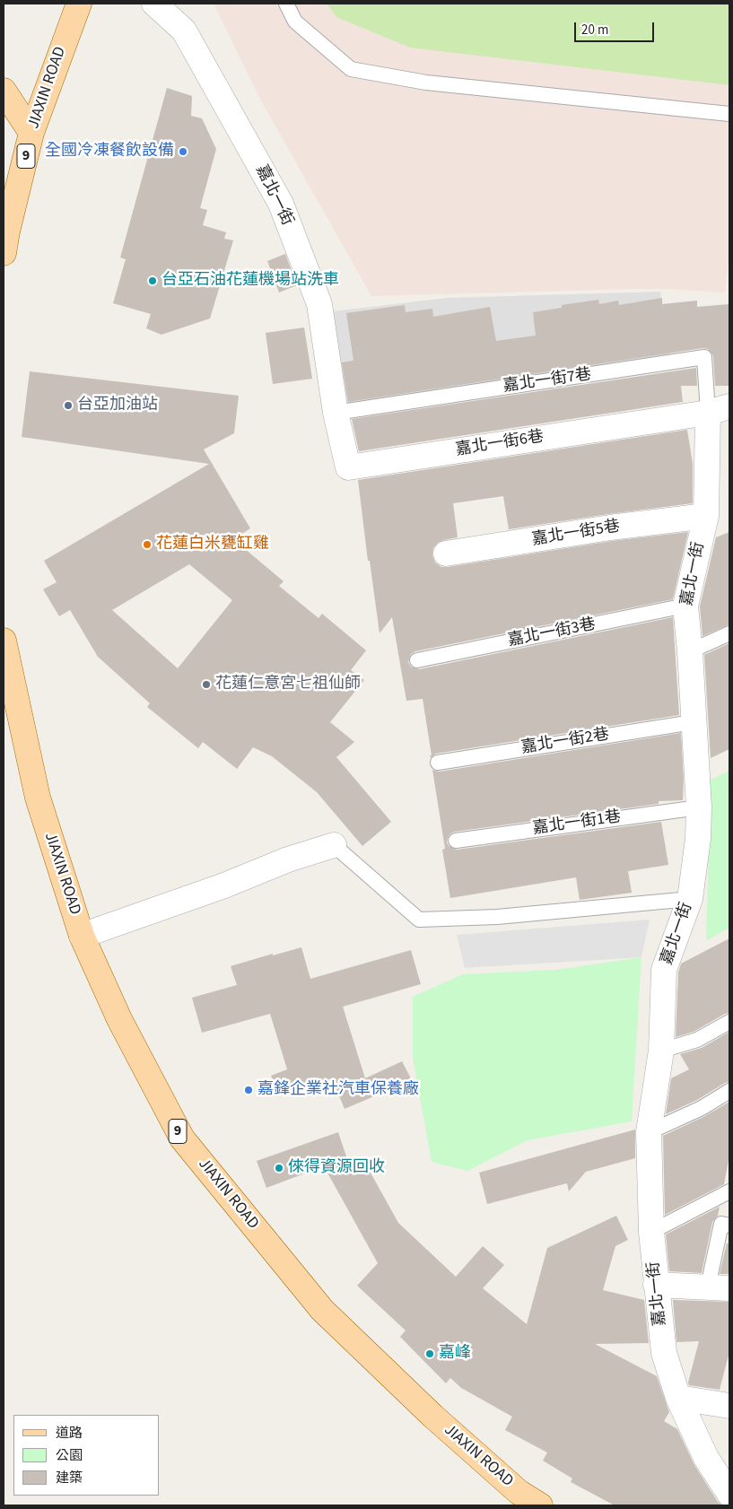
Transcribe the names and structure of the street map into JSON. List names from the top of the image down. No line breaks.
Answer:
{"streets":{"main road":["JIAXIN ROAD","9"],"street":["嘉北一街","嘉北一街6巷","嘉北一街5巷"],"lane":["嘉北一街7巷","嘉北一街3巷","嘉北一街2巷","嘉北一街1巷"]},"crossings":[["嘉北一街","嘉北一街7巷"],["嘉北一街","嘉北一街6巷"],["嘉北一街","嘉北一街5巷"],["嘉北一街","嘉北一街3巷"],["嘉北一街","嘉北一街2巷"],["嘉北一街","嘉北一街1巷"],["嘉北一街7巷","嘉北一街6巷"]],"places":["全國冷凍餐飲設備","台亞石油花蓮機場站洗車","台亞加油站","花蓮白米甕缸雞","花蓮仁意宮七祖仙師","嘉鋒企業社汽車保養廠","倈得資源回收","嘉峰"],"legend":["道路","公園","建築"],"scale_bar":"20 m"}
